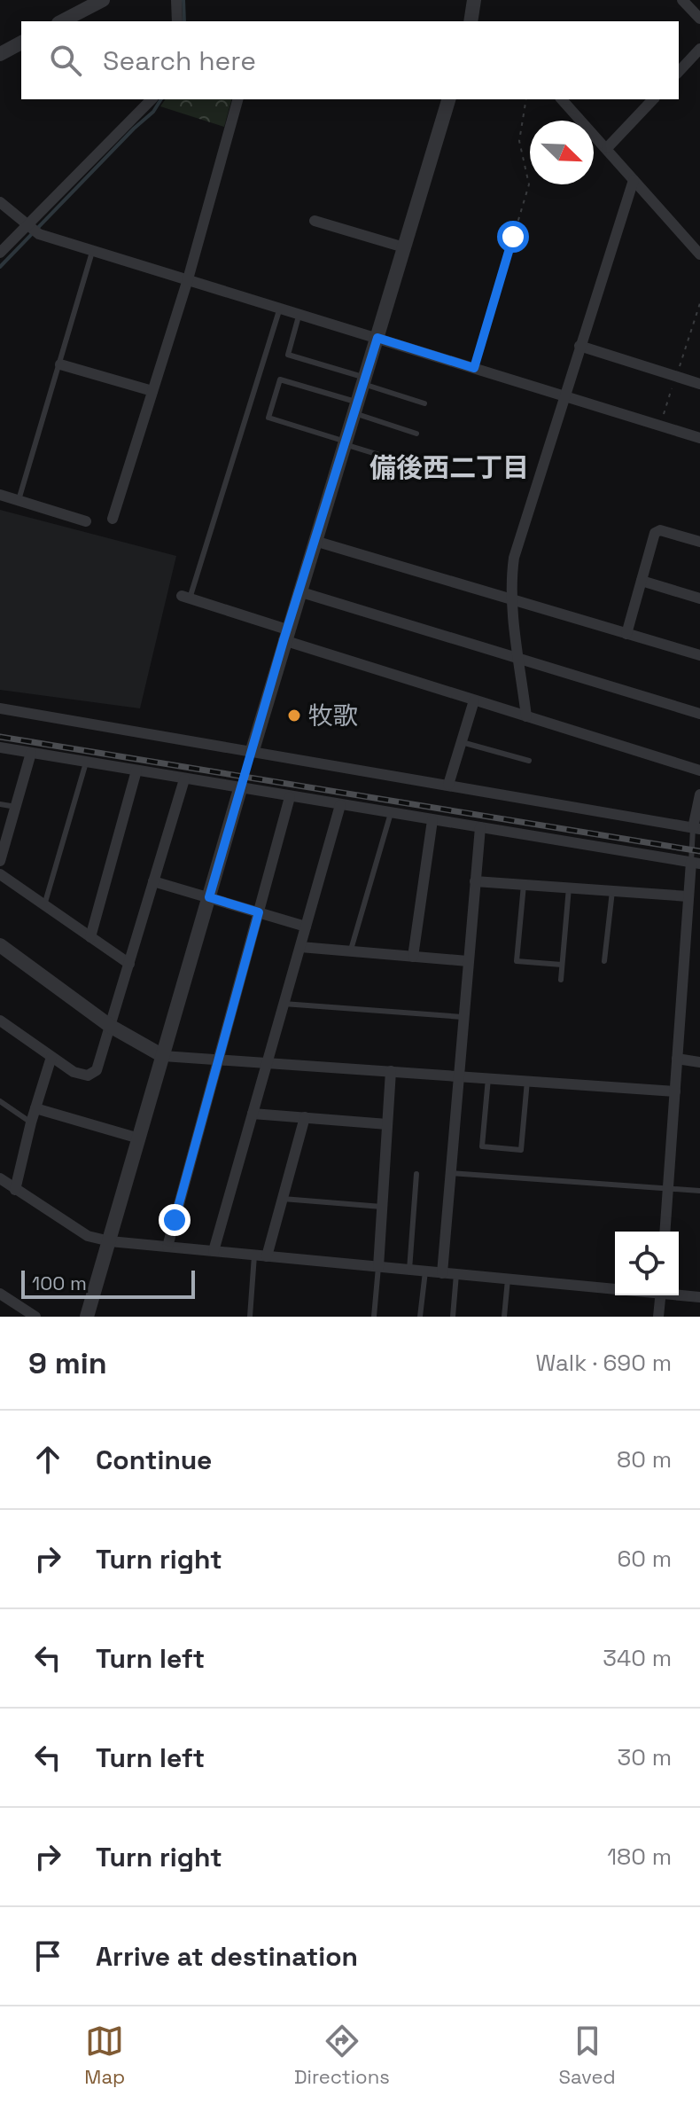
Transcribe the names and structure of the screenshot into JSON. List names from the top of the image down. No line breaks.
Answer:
{"districts":["備後西二丁目"],"places":["牧歌"],"scale_bar":"100 m","north":"bottom right","page":{"search":"Search here","scale":"100 m","heading":["9 min","Walk · 690 m"],"list":[["Continue","80 m"],["Turn right","60 m"],["Turn left","340 m"],["Turn left","30 m"],["Turn right","180 m"],"Arrive at destination"],"nav":["Map","Directions","Saved"]}}
